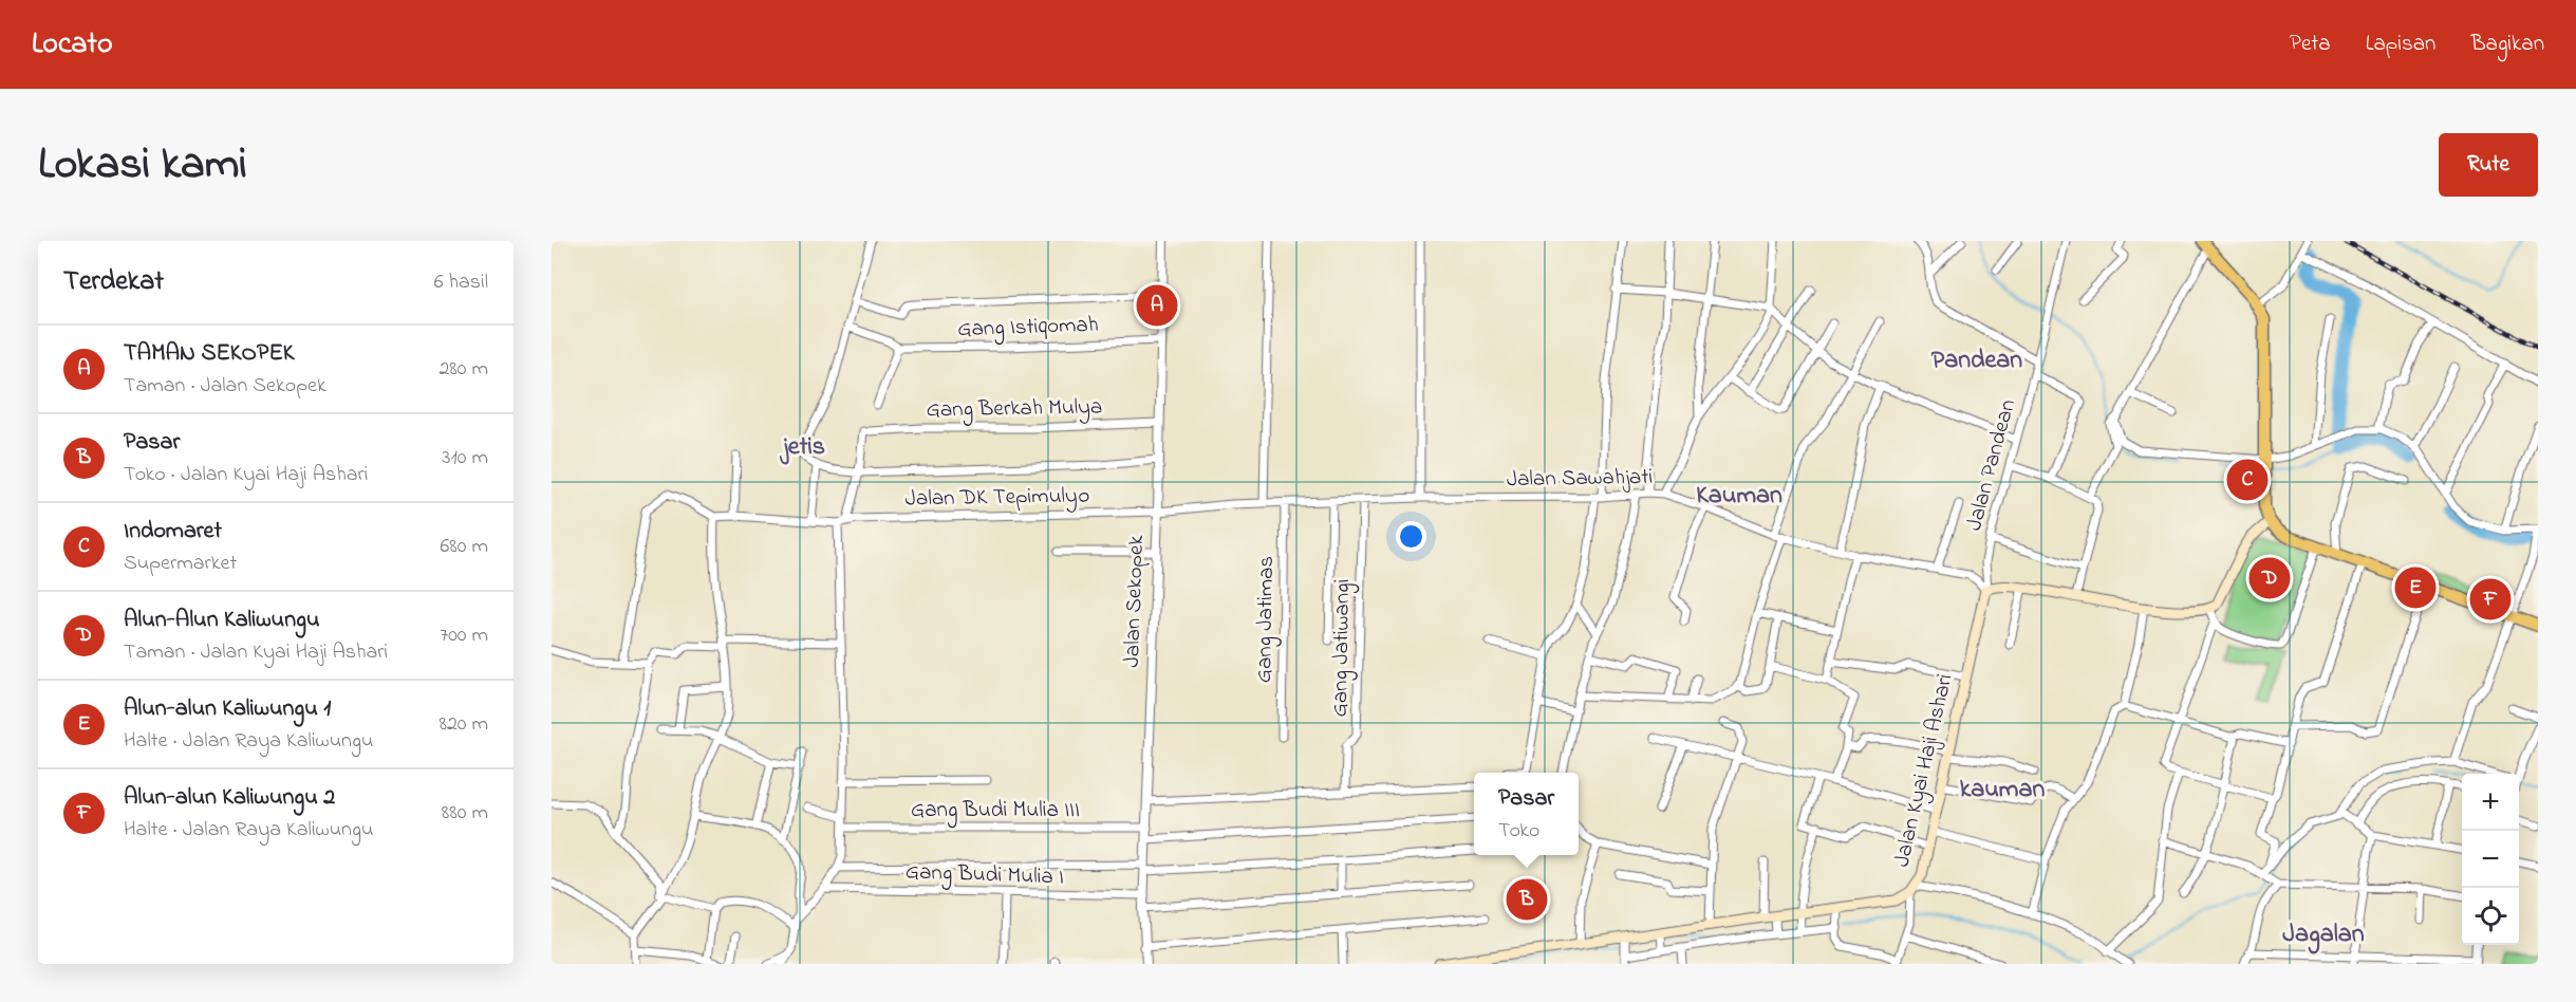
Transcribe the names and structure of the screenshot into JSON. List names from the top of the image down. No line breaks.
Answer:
{"streets":{"main road":["Jalan Kyai Haji Ashari"],"street":["Gang Istiqomah","Gang Berkah Mulya","Jalan Pandean","Jalan Sawahjati","Jalan DK Tepimulyo","Jalan Sekopek","Gang Jatimas","Gang Jatiwangi","Gang Budi Mulia III","Gang Budi Mulia I"]},"crossings":[["Gang Istiqomah","Jalan Sekopek"],["Gang Berkah Mulya","Jalan Sekopek"],["Jalan Pandean","Jalan Sawahjati"],["Jalan Pandean","Jalan Kyai Haji Ashari"],["Jalan Sawahjati","Jalan DK Tepimulyo"],["Jalan Sawahjati","Jalan Sekopek"],["Jalan Sawahjati","Gang Jatimas"],["Jalan Sawahjati","Gang Jatiwangi"],["Jalan Sawahjati","Jalan Kyai Haji Ashari"],["Jalan DK Tepimulyo","Jalan Sekopek"],["Jalan Sekopek","Gang Budi Mulia III"],["Jalan Sekopek","Gang Budi Mulia I"]],"districts":["Pandean","jetis","Kauman","kauman","Jagalan"],"page":{"header":"Locato","nav":["Peta","Lapisan","Bagikan"],"title":"Lokasi kami","buttons":"Rute","heading":["Terdekat","6 hasil"],"pins":["A","C","D","E","F","B"],"list":[{"mark":"A","name":"TAMAN SEKOPEK","note":"Taman · Jalan Sekopek","value":"280 m"},{"mark":"B","name":"Pasar","note":"Toko · Jalan Kyai Haji Ashari","value":"310 m"},{"mark":"C","name":"Indomaret","note":"Supermarket","value":"680 m"},{"mark":"D","name":"Alun-Alun Kaliwungu","note":"Taman · Jalan Kyai Haji Ashari","value":"700 m"},{"mark":"E","name":"Alun-alun Kaliwungu 1","note":"Halte · Jalan Raya Kaliwungu","value":"820 m"},{"mark":"F","name":"Alun-alun Kaliwungu 2","note":"Halte · Jalan Raya Kaliwungu","value":"880 m"}],"popup":["Pasar","Toko"],"map_buttons":["+","−"]}}
